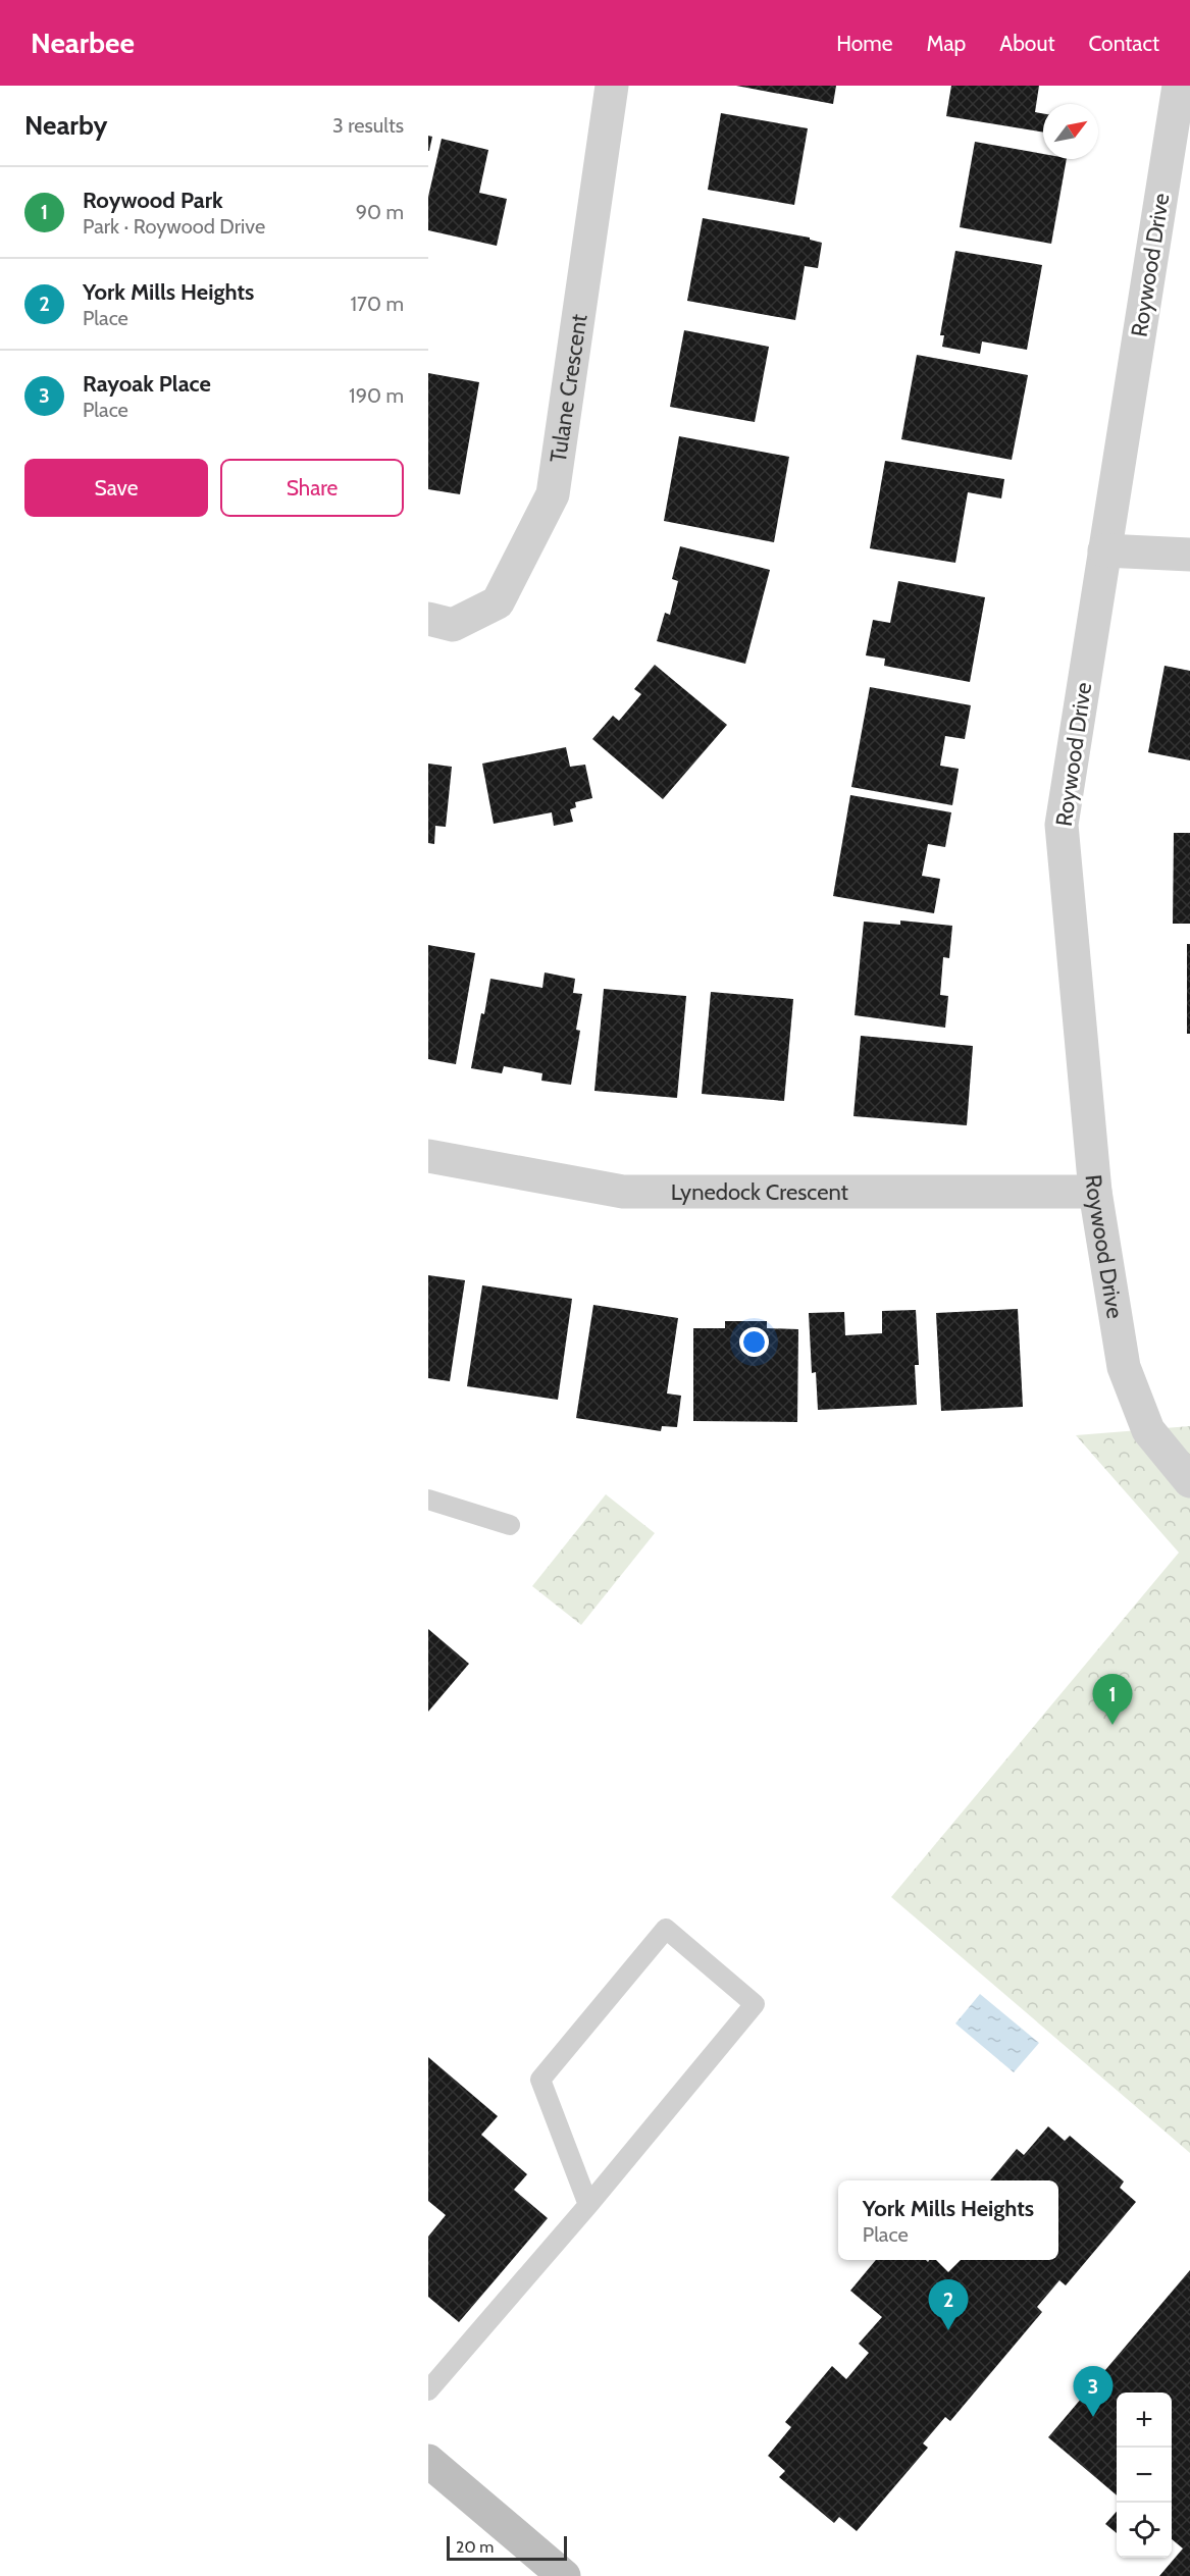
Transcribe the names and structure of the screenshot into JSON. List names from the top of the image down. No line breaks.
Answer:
{"streets":{"street":["Roywood Drive","Tulane Crescent","Lynedock Crescent"]},"crossings":[["Roywood Drive","Lynedock Crescent"]],"scale_bar":"20 m","north":"top right","page":{"header":"Nearbee","nav":["Home","Map","About","Contact"],"heading":["Nearby","3 results"],"list":[{"mark":"1","name":"Roywood Park","note":"Park · Roywood Drive","value":"90 m"},{"mark":"2","name":"York Mills Heights","note":"Place","value":"170 m"},{"mark":"3","name":"Rayoak Place","note":"Place","value":"190 m"}],"buttons":["Save","Share"],"pins":["1","2","3"],"popup":["York Mills Heights","Place"],"map_buttons":["+","−"],"scale":"20 m"}}
